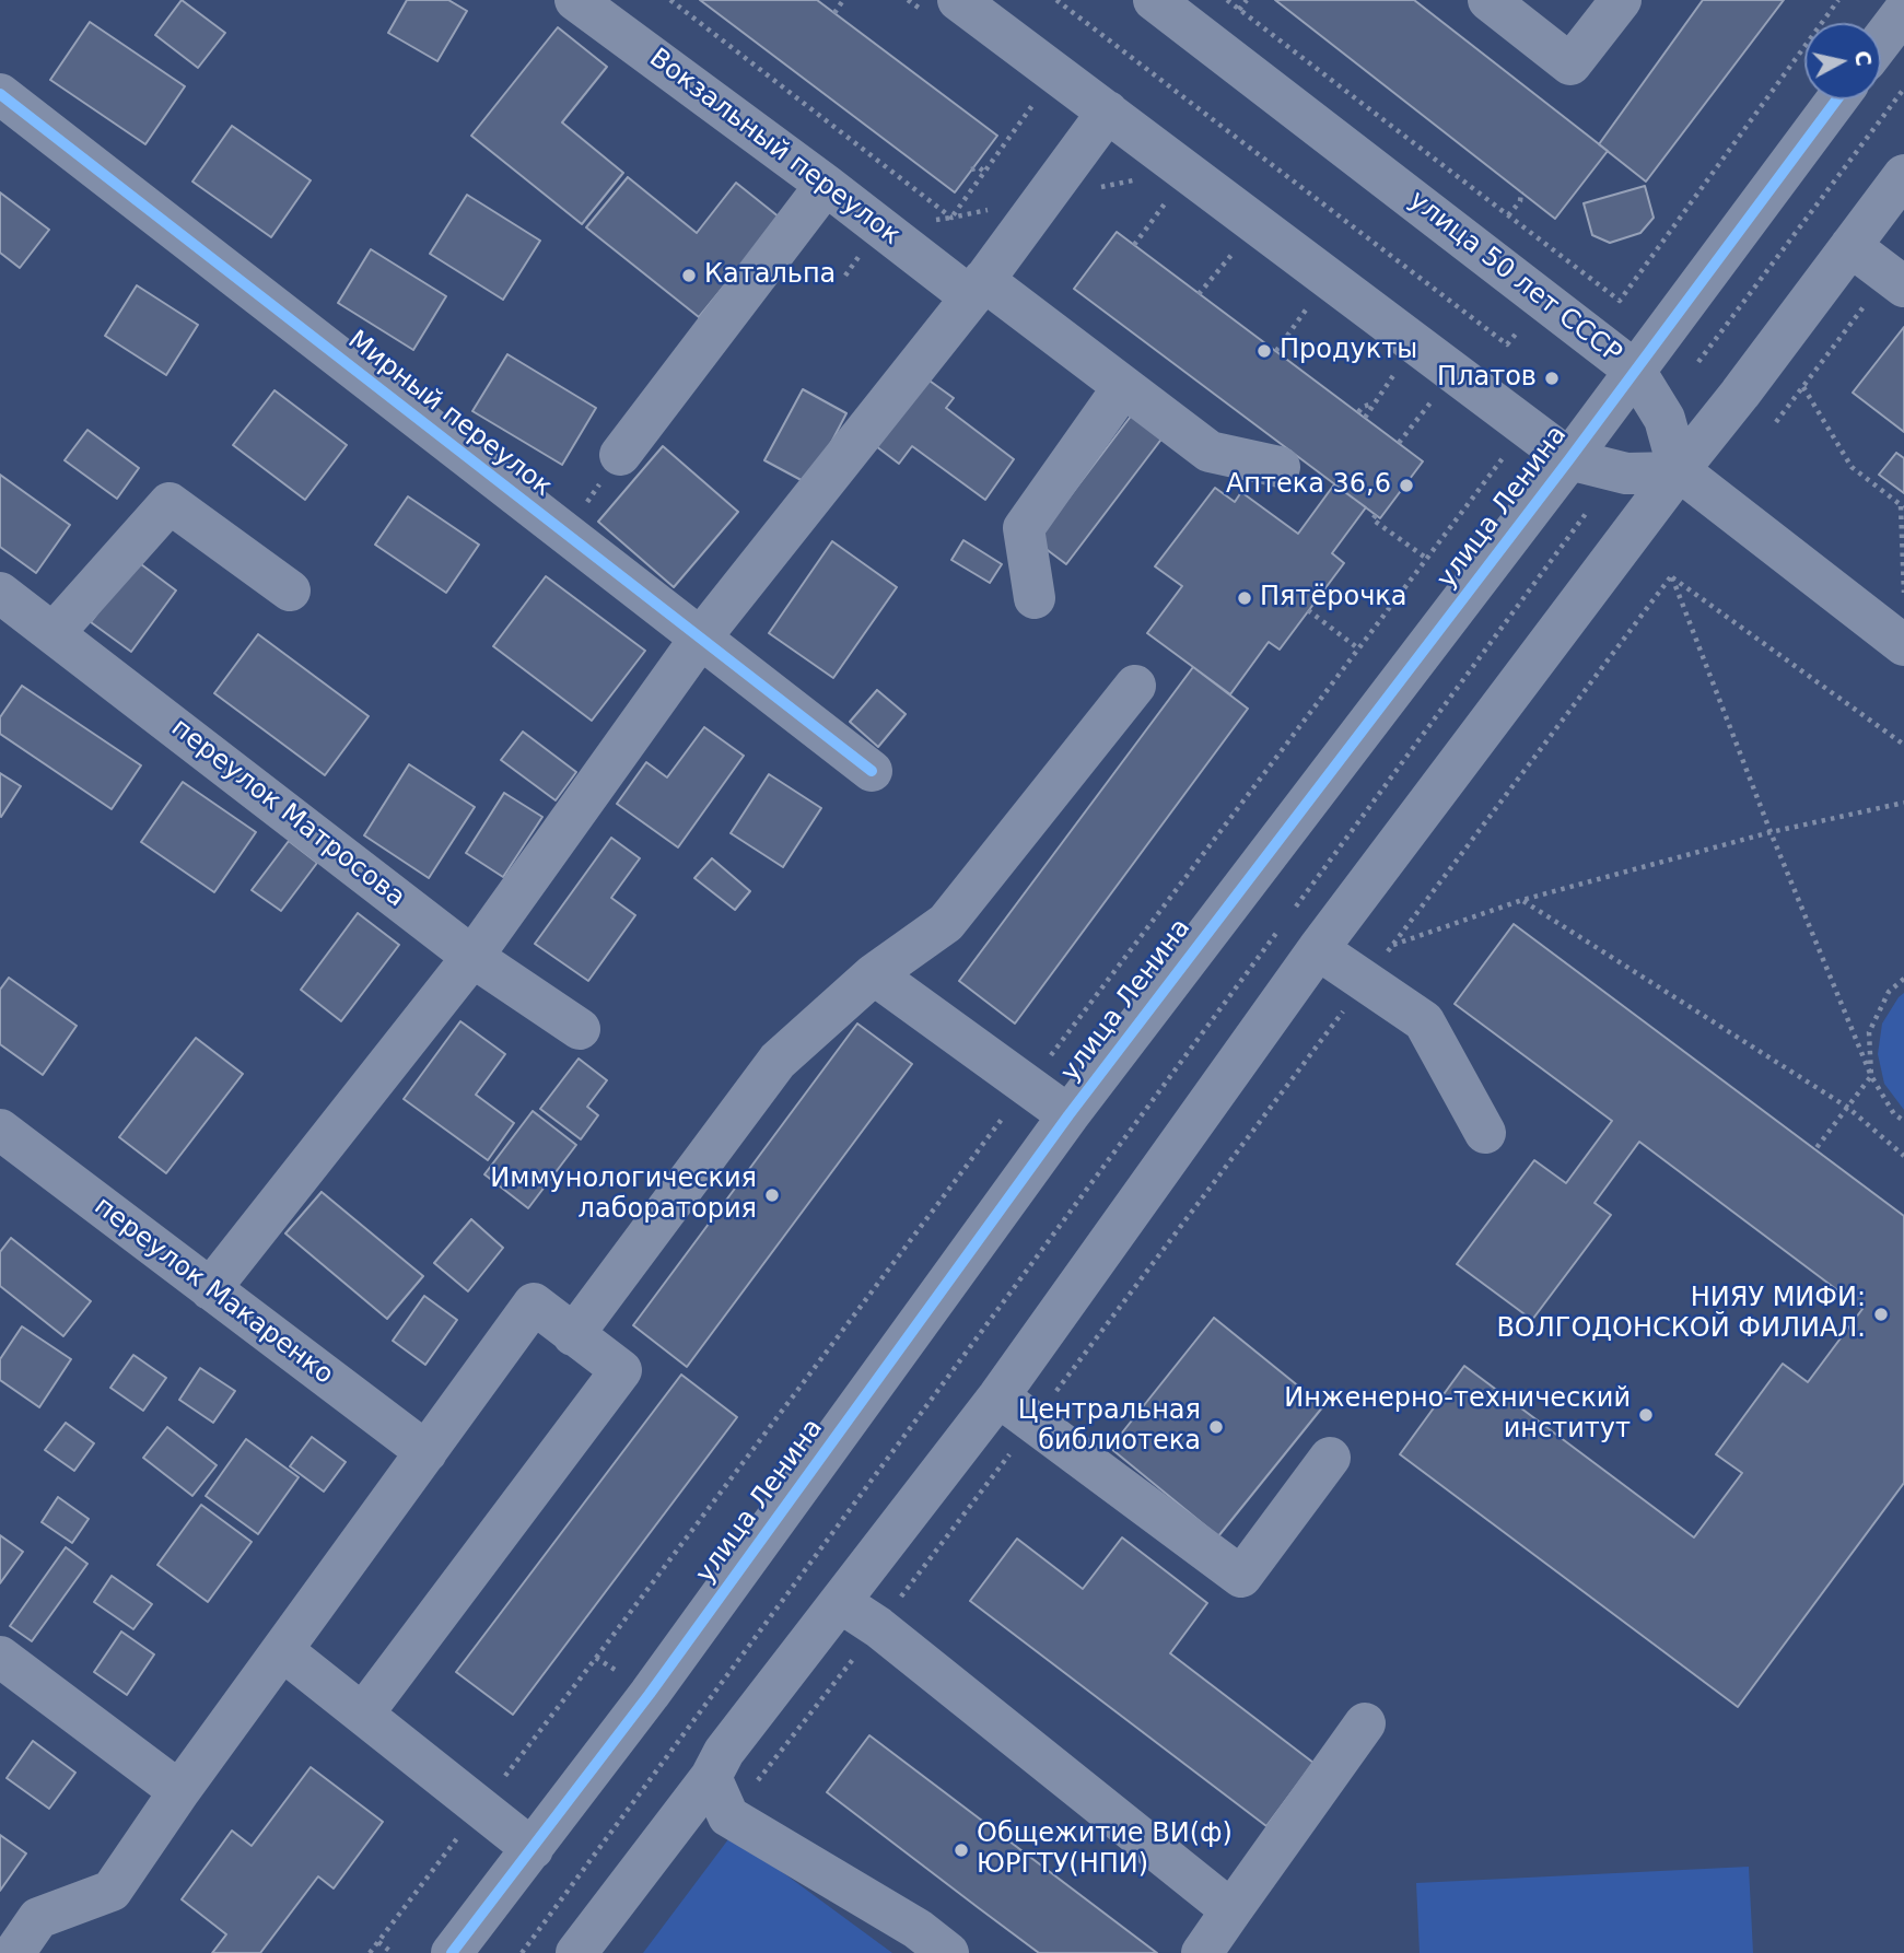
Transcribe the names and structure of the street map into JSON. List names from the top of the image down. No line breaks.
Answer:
{"streets":{"street":["Вокзальный переулок","улица 50 лет СССР","Мирный переулок","улица Ленина","переулок Матросова","переулок Макаренко"]},"crossings":[["улица 50 лет СССР","улица Ленина"]],"places":["Катальпа","Продукты","Платов","Аптека 36,6","Пятёрочка","Иммунологическия лаборатория","НИЯУ МИФИ: ВОЛГОДОНСКОЙ ФИЛИАЛ.","Инженерно-технический институт","Центральная библиотека","Общежитие ВИ(ф) ЮРГТУ(НПИ)"],"north":"right"}
